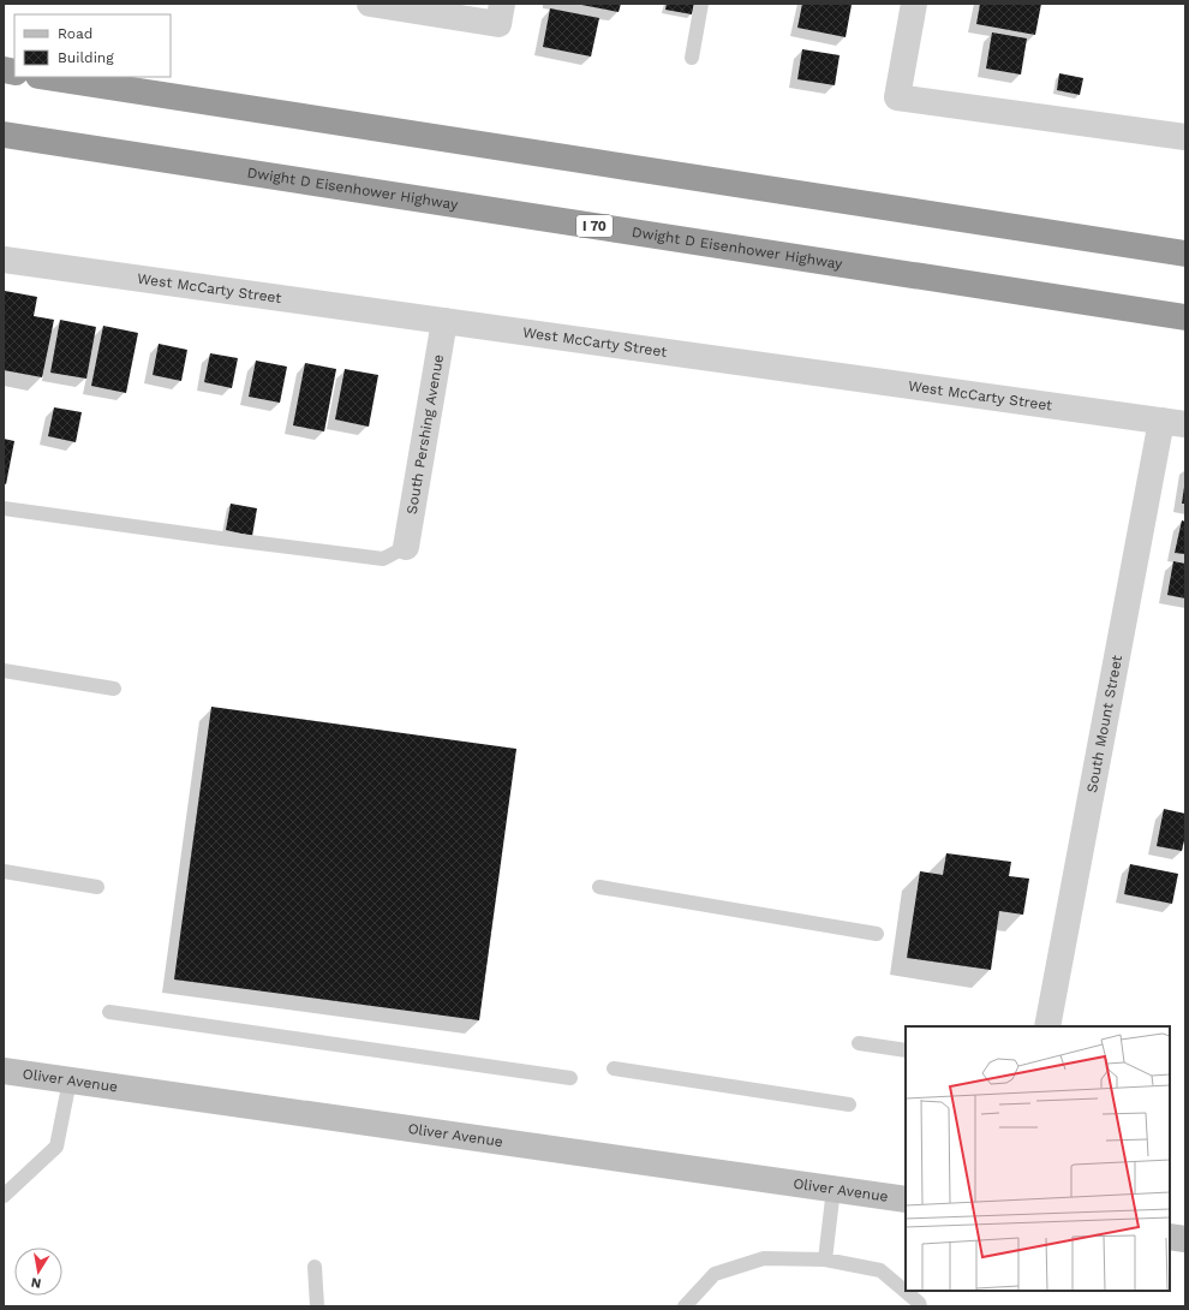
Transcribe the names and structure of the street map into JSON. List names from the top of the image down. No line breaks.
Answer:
{"streets":{"highway":["Dwight D Eisenhower Highway","I 70"],"street":["West McCarty Street","South Pershing Avenue","South Mount Street","Oliver Avenue"]},"crossings":[["West McCarty Street","South Pershing Avenue"],["West McCarty Street","South Mount Street"]],"legend":["Road","Building"],"north":"bottom"}
